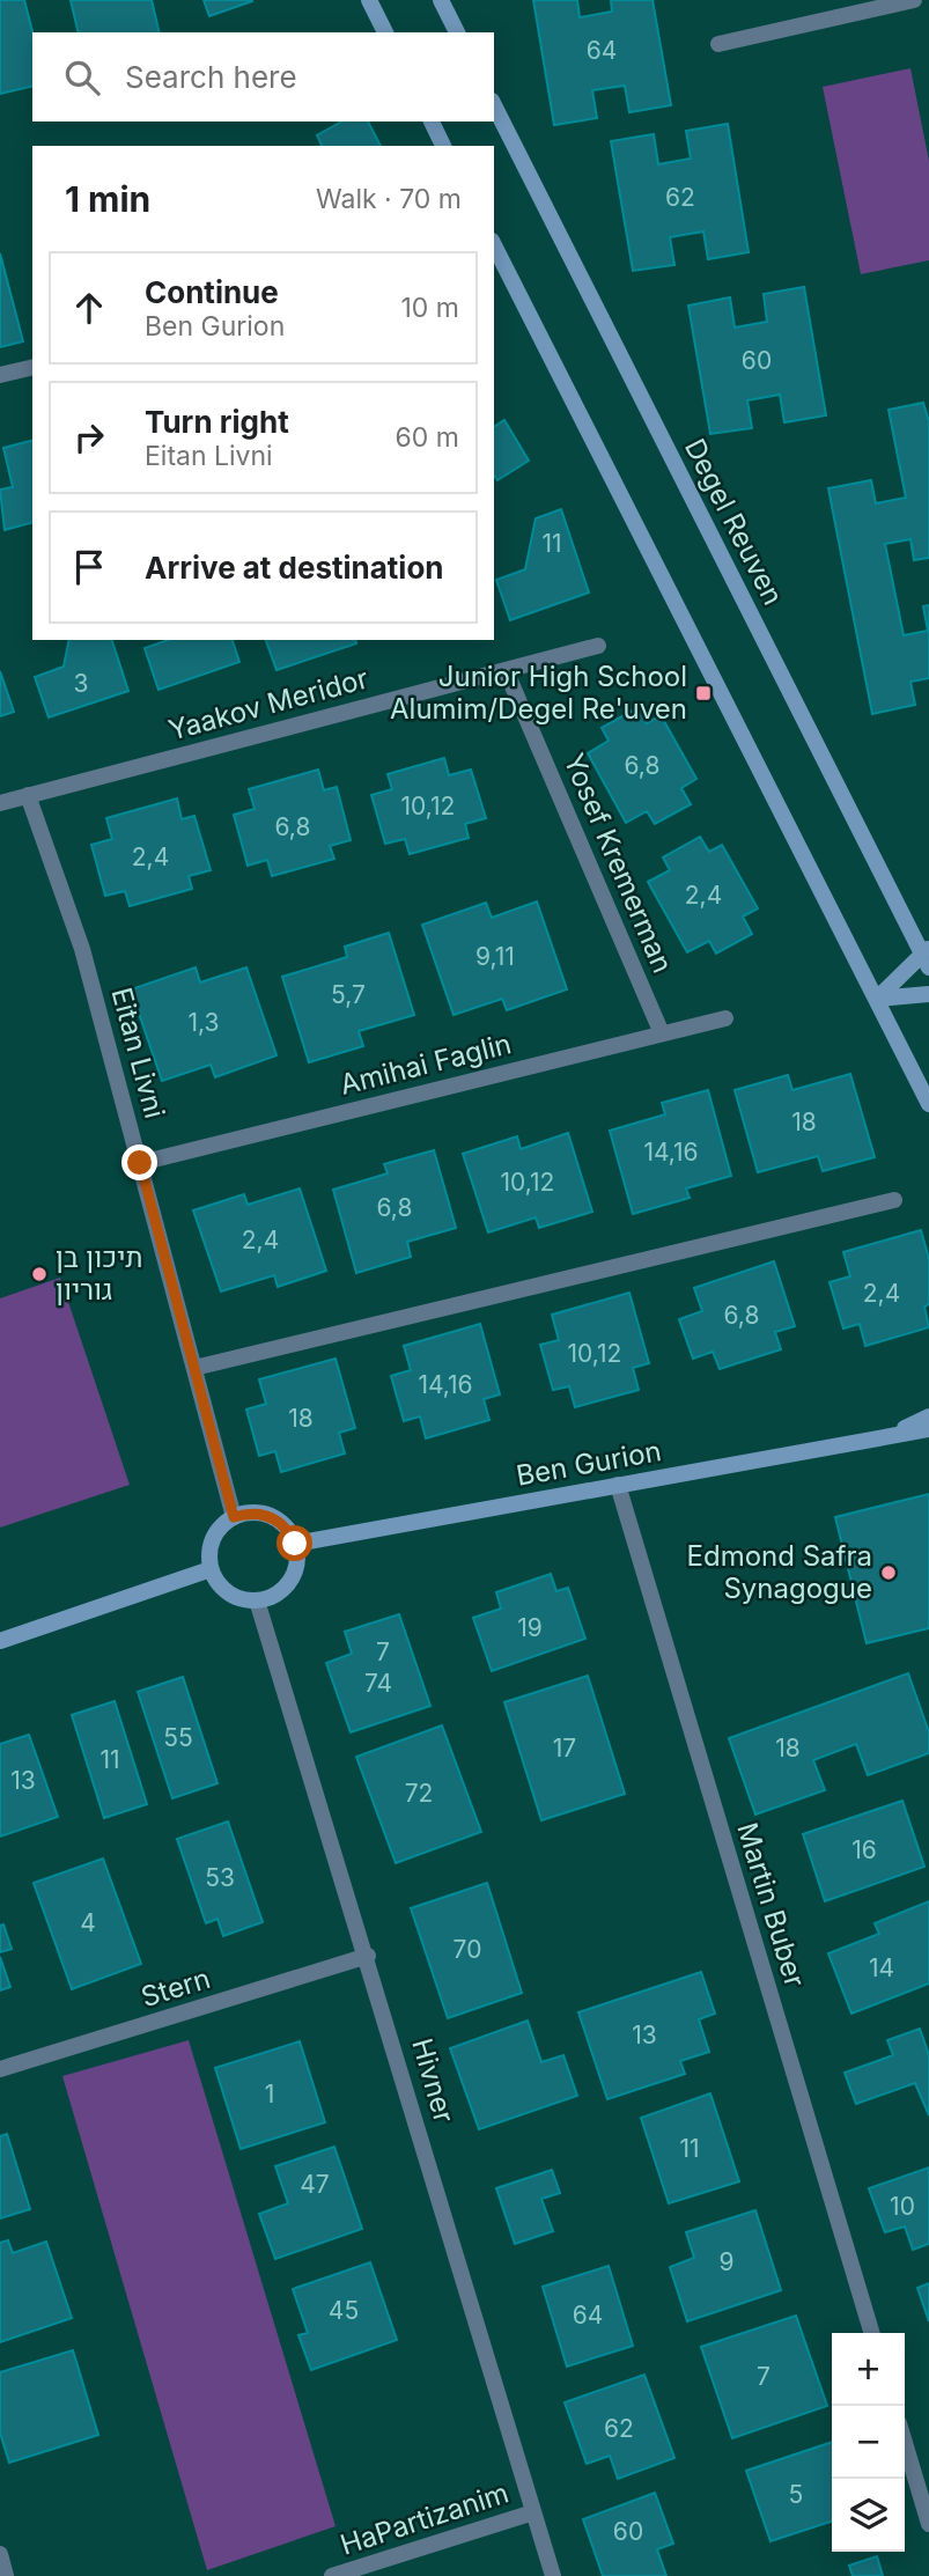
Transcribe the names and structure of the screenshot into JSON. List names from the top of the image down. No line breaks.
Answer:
{"streets":{"street":["Degel Reuven","Yaakov Meridor","Yosef Kremerman","Eitan Livni","Amihai Faglin","Ben Gurion","Martin Buber","Stern","Hivner","HaPartizanim"]},"crossings":[["Yaakov Meridor","Yosef Kremerman"],["Yaakov Meridor","Eitan Livni"],["Yosef Kremerman","Amihai Faglin"],["Eitan Livni","Amihai Faglin"],["Eitan Livni","Ben Gurion"],["Eitan Livni","Hivner"],["Ben Gurion","Martin Buber"],["Ben Gurion","Hivner"],["Stern","Hivner"],["Hivner","HaPartizanim"]],"places":{"transit":["Junior High School Alumim/Degel Re'uven"],"other":["תיכון בן גוריון","Edmond Safra Synagogue"]},"house_numbers":["64","62","60","11","3","6,8","10,12","6,8","2,4","2,4","9,11","5,7","1,3","18","14,16","10,12","6,8","2,4","2,4","6,8","10,12","14,16","18","19","7","74","55","17","18","11","13","72","16","53","4","70","14","13","1","11","47","10","9","45","64","7","62","5","60"],"page":{"search":"Search here","heading":["1 min","Walk · 70 m"],"list":[["Continue","Ben Gurion","10 m"],["Turn right","Eitan Livni","60 m"],"Arrive at destination"],"map_buttons":["+","−"]}}
